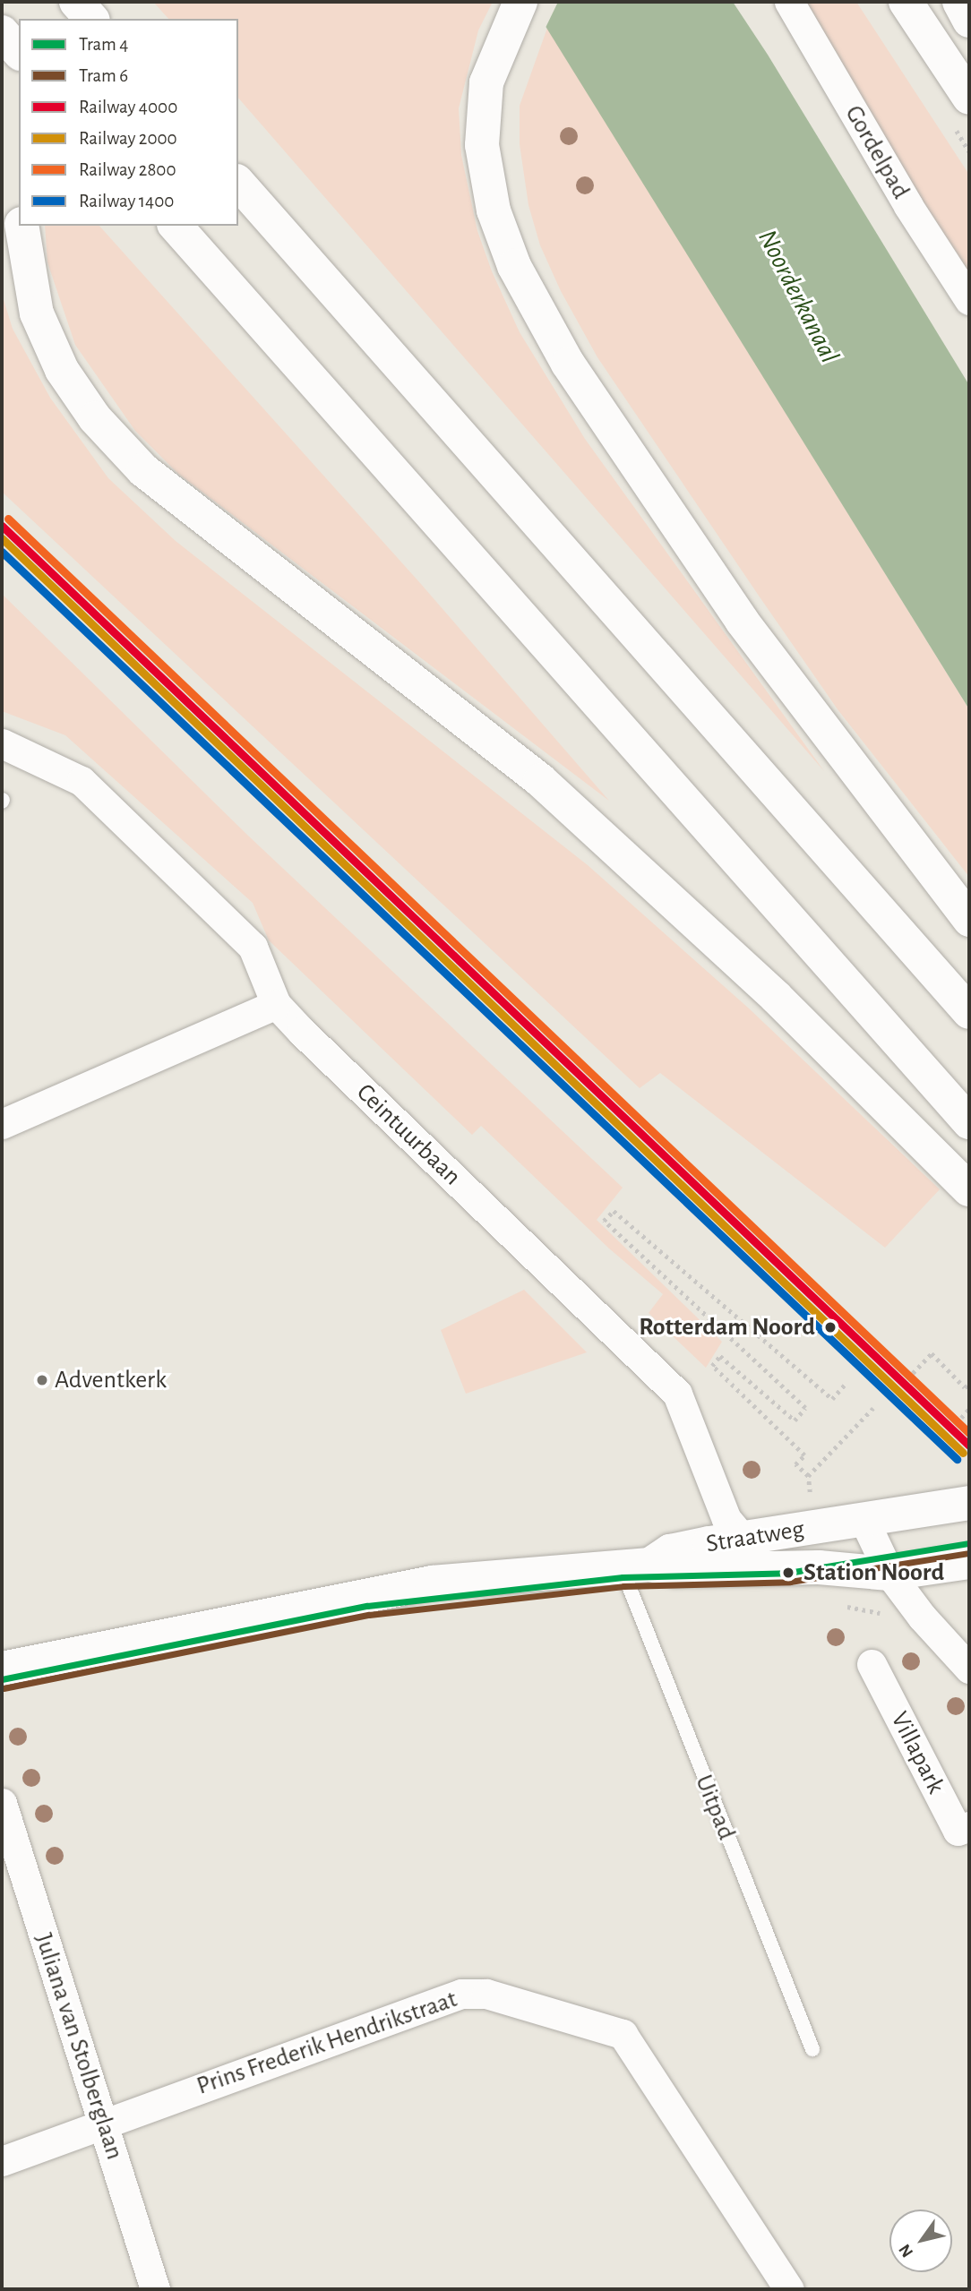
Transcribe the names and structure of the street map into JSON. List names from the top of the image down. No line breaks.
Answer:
{"streets":{"main road":["Straatweg"],"street":["Gordelpad","Ceintuurbaan","Villapark","Prins Frederik Hendrikstraat","Juliana van Stolberglaan"],"lane":["Uitpad"]},"crossings":[["Ceintuurbaan","Straatweg"],["Straatweg","Uitpad"],["Prins Frederik Hendrikstraat","Juliana van Stolberglaan"]],"water":["Noorderkanaal"],"places":["Rotterdam Noord","Adventkerk","Station Noord"],"lines":["rail line 2800","rail line 4000","rail line 2000","rail line 1400","tram line 4","tram line 6"],"legend":["Tram 4","Tram 6","Railway 4000","Railway 2000","Railway 2800","Railway 1400"],"north":"bottom left"}
